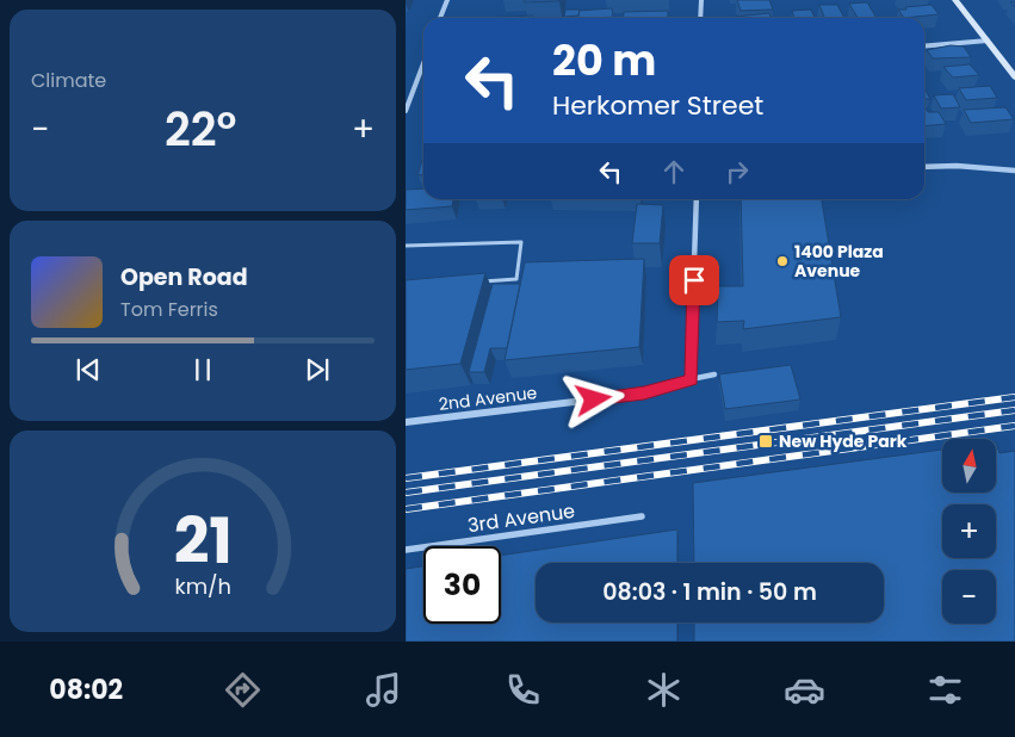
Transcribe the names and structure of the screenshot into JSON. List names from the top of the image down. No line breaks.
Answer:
{"streets":{"street":["2nd Avenue","3rd Avenue"]},"places":{"other":["1400 Plaza Avenue"],"transit":["New Hyde Park"]},"north":"top","page":{"tile":"Climate","turn":["20 m","Herkomer Street"],"heat":["−","22°","+"],"song":["Open Road","Tom Ferris"],"map_buttons":["+","−"],"limit":"30","trip":"08:03 · 1 min · 50 m","tabs":"08:02","gauge":["21","km/h"]}}
